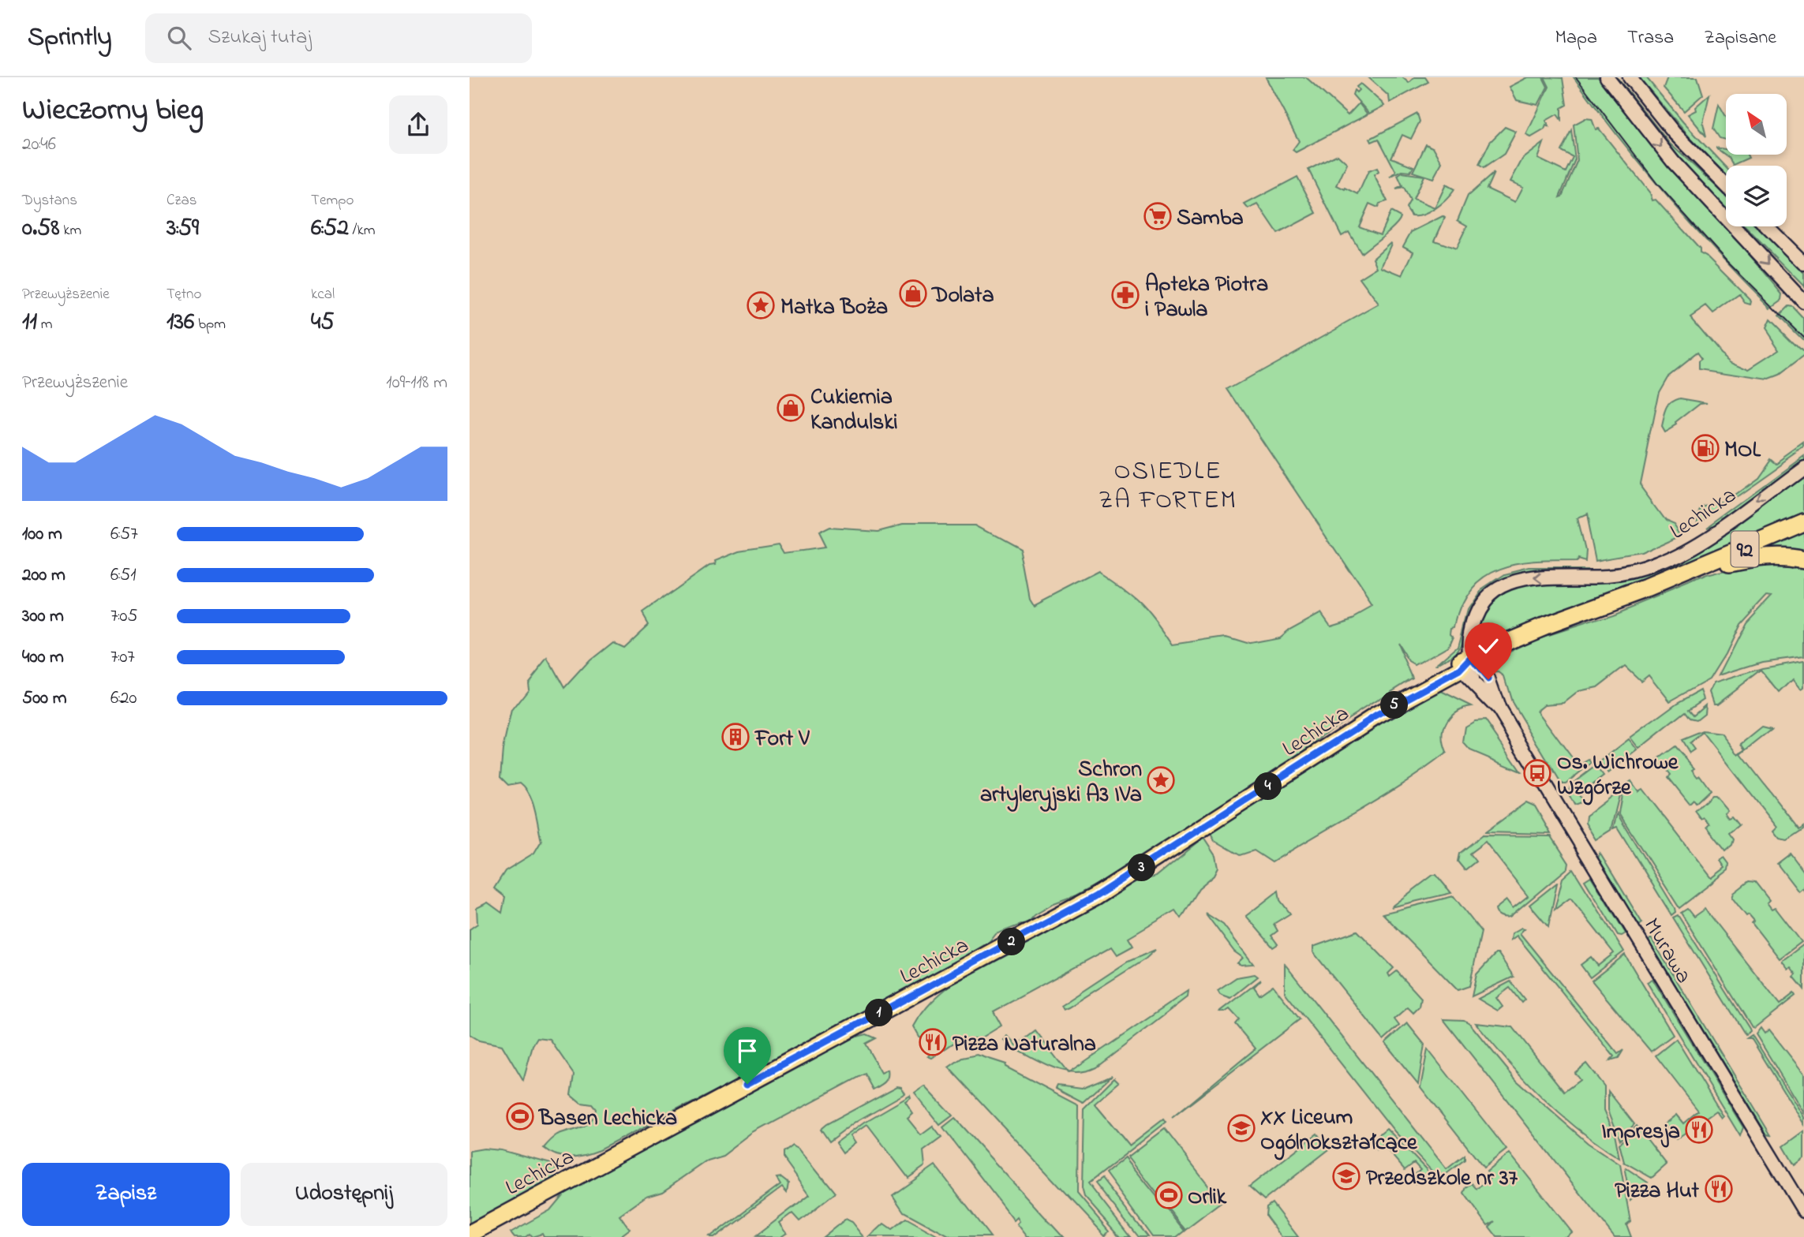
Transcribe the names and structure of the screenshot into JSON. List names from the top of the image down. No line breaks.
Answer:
{"streets":{"main road":["Lechicka","92"],"street":["Murawa"]},"crossings":[["Lechicka","Murawa"]],"districts":["OSIEDLE ZA FORTEM"],"places":{"supermarket":["Samba"],"shop":["Dolata","Cukiernia Kandulski"],"pharmacy":["Apteka Piotra i Pawla"],"place":["Matka Boża","Schron artyleryjski A3 IVa"],"fuel station":["MOL"],"building":["Fort V"],"bus stop":["Os. Wichrowe Wzgórze"],"restaurant":["Pizza Naturalna","Impresja","Pizza Hut"],"sports":["Basen Lechicka","Orlik"],"school or university":["XX Liceum Ogólnokształcące","Przedszkole nr 37"]},"north":"top left","page":{"header":"Sprintly","search":"Szukaj tutaj","nav":["Mapa","Trasa","Zapisane"],"heading":["Wieczorny bieg","20:46"],"stats":[["Dystans","0.58 km"],["Czas","3:59"],["Tempo","6:52 /km"],["Przewyższenie","11 m"],["Tętno","136 bpm"],["kcal","45"]],"chart":["Przewyższenie","109–118 m"],"list":[{"name":"100 m","note":"6:57"},{"name":"200 m","note":"6:51"},{"name":"300 m","note":"7:05"},{"name":"400 m","note":"7:07"},{"name":"500 m","note":"6:20"}],"pins":["5","4","3","2","1"],"buttons":["Zapisz","Udostępnij"]}}
